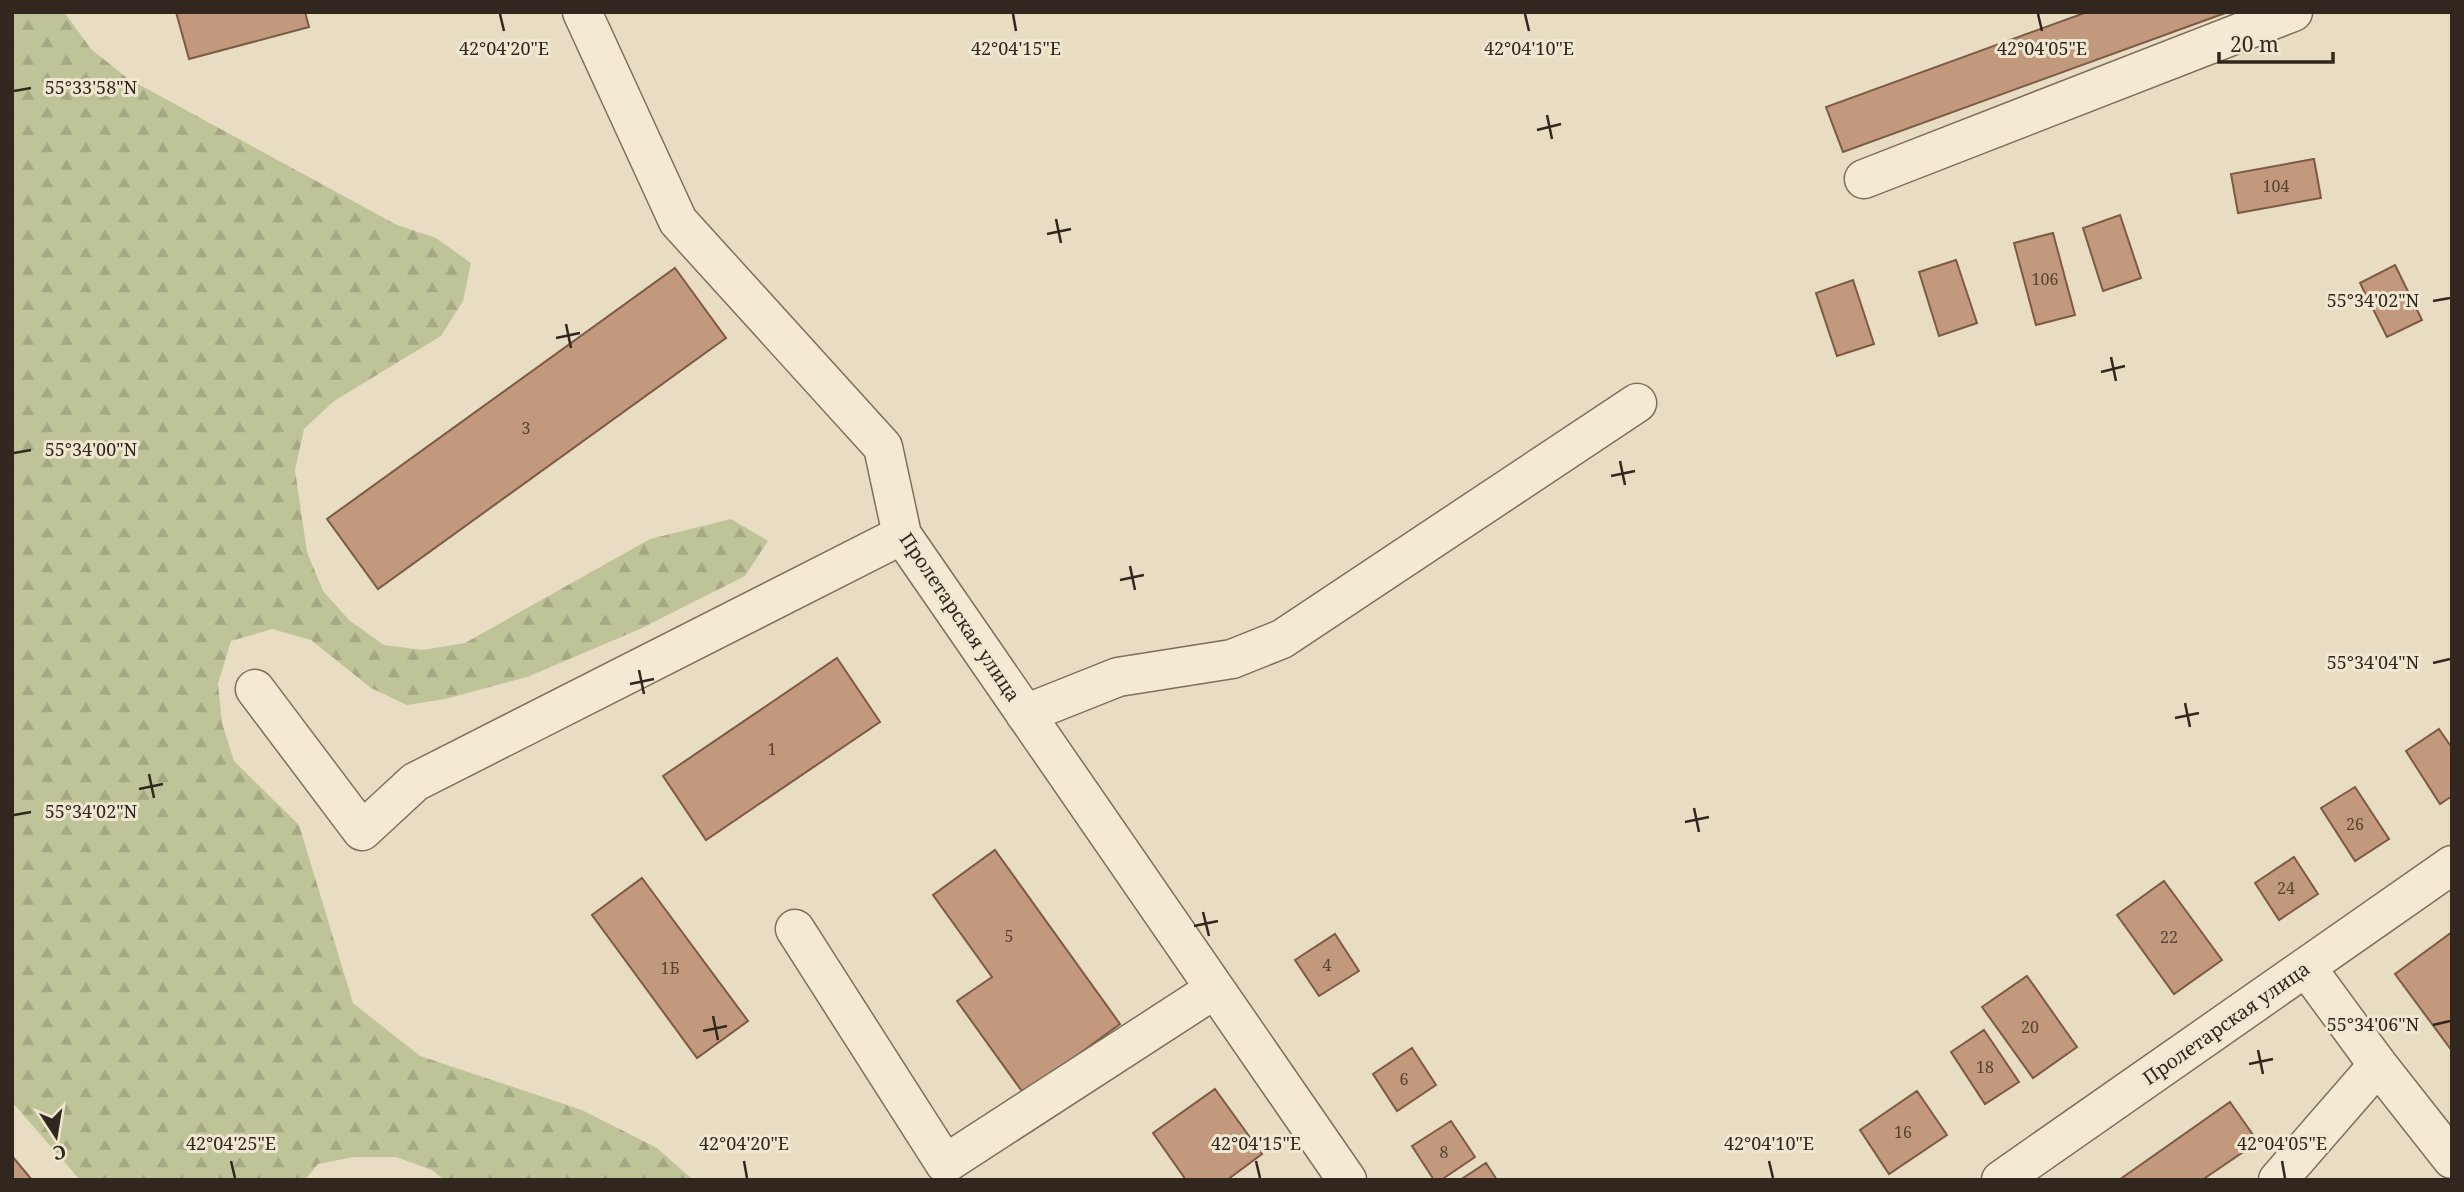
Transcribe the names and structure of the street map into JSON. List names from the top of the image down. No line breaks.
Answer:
{"streets":{"street":["Пролетарская улица"]},"house_numbers":["104","106","3","1","26","24","5","22","4","1Б","20","18","6","16","8"],"scale_bar":"20 m","north":"bottom","coordinates":["42°04'20\"E","42°04'15\"E","42°04'10\"E","42°04'05\"E","55°33'58\"N","55°34'02\"N","55°34'00\"N","55°34'04\"N","55°34'06\"N","42°04'25\"E"]}
